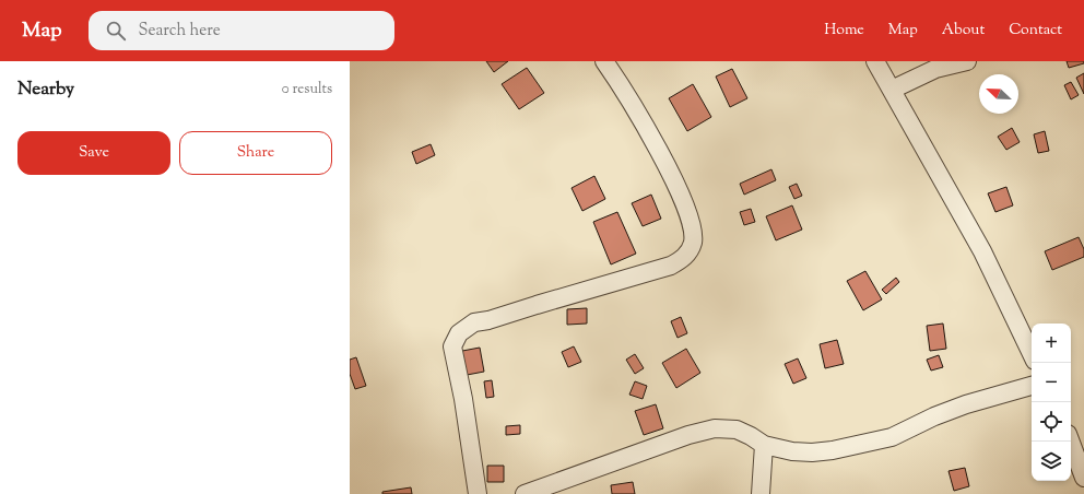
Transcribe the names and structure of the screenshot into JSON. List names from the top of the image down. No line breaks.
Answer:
{"north":"top left","page":{"header":"Map","search":"Search here","nav":["Home","Map","About","Contact"],"heading":["Nearby","0 results"],"buttons":["Save","Share"],"map_buttons":["+","−"]}}
